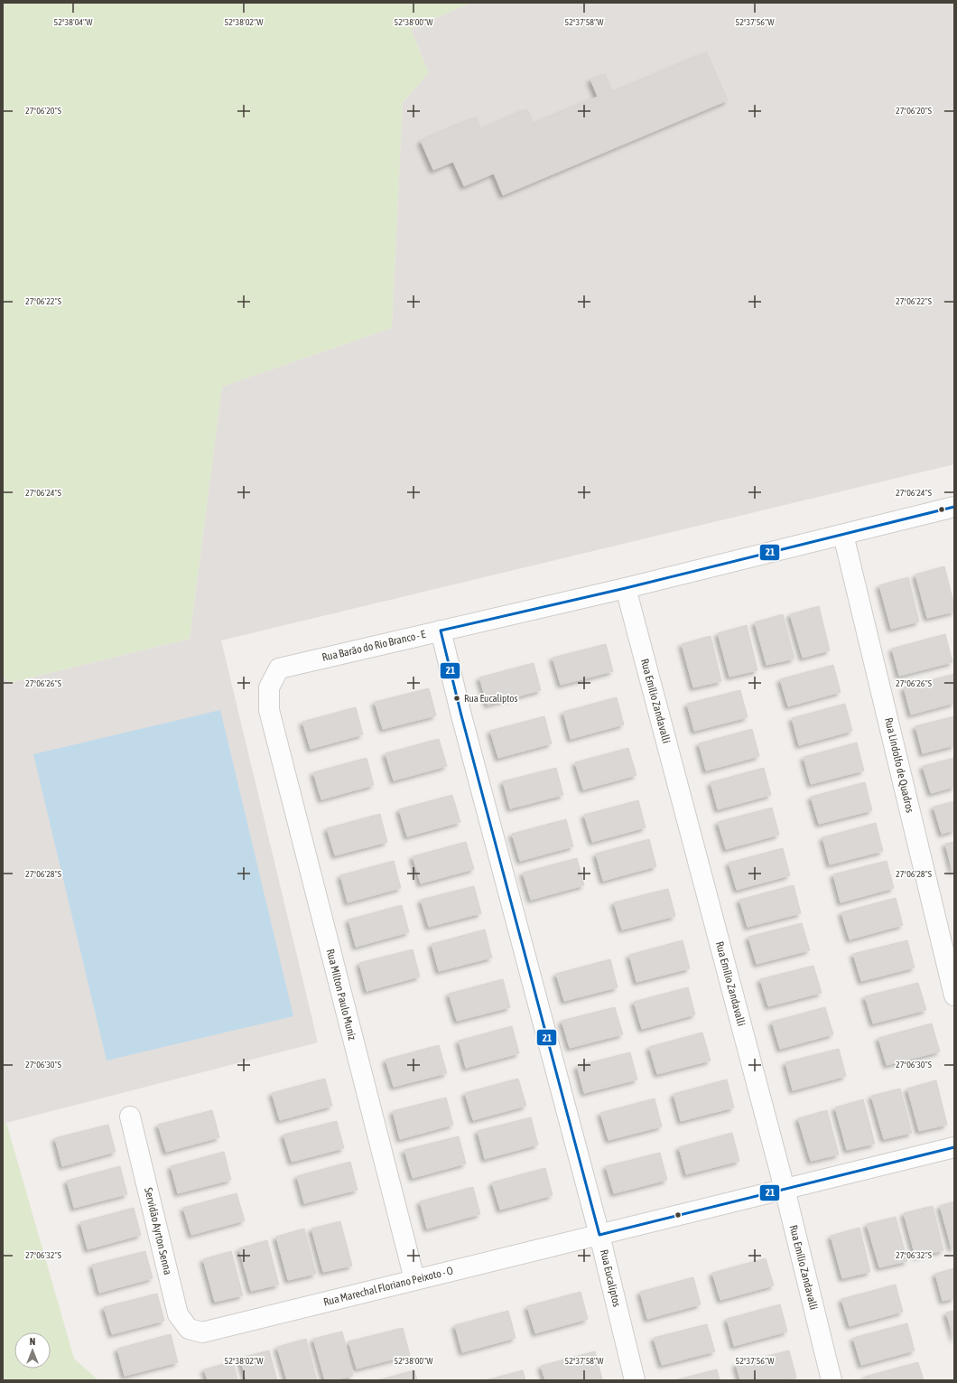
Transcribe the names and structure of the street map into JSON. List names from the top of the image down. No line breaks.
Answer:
{"streets":{"street":["Rua Barão do Rio Branco - E","Rua Emílio Zandavalli","Rua Lindolfo de Quadros","Rua Milton Paulo Muniz","Servidão Ayrton Senna","Rua Eucaliptos","Rua Marechal Floriano Peixoto - O"]},"crossings":[["Rua Barão do Rio Branco - E","Rua Emílio Zandavalli"],["Rua Barão do Rio Branco - E","Rua Lindolfo de Quadros"],["Rua Barão do Rio Branco - E","Rua Milton Paulo Muniz"],["Rua Barão do Rio Branco - E","Rua Eucaliptos"],["Rua Emílio Zandavalli","Rua Marechal Floriano Peixoto - O"],["Rua Milton Paulo Muniz","Rua Marechal Floriano Peixoto - O"],["Servidão Ayrton Senna","Rua Marechal Floriano Peixoto - O"],["Rua Eucaliptos","Rua Marechal Floriano Peixoto - O"]],"places":["Rua Eucaliptos"],"lines":["transit line 21"],"north":"top","coordinates":["52°38'04\"W","52°38'02\"W","52°38'00\"W","52°37'58\"W","52°37'56\"W","27°06'20\"S","27°06'22\"S","27°06'24\"S","27°06'26\"S","27°06'28\"S","27°06'30\"S","27°06'32\"S"]}
